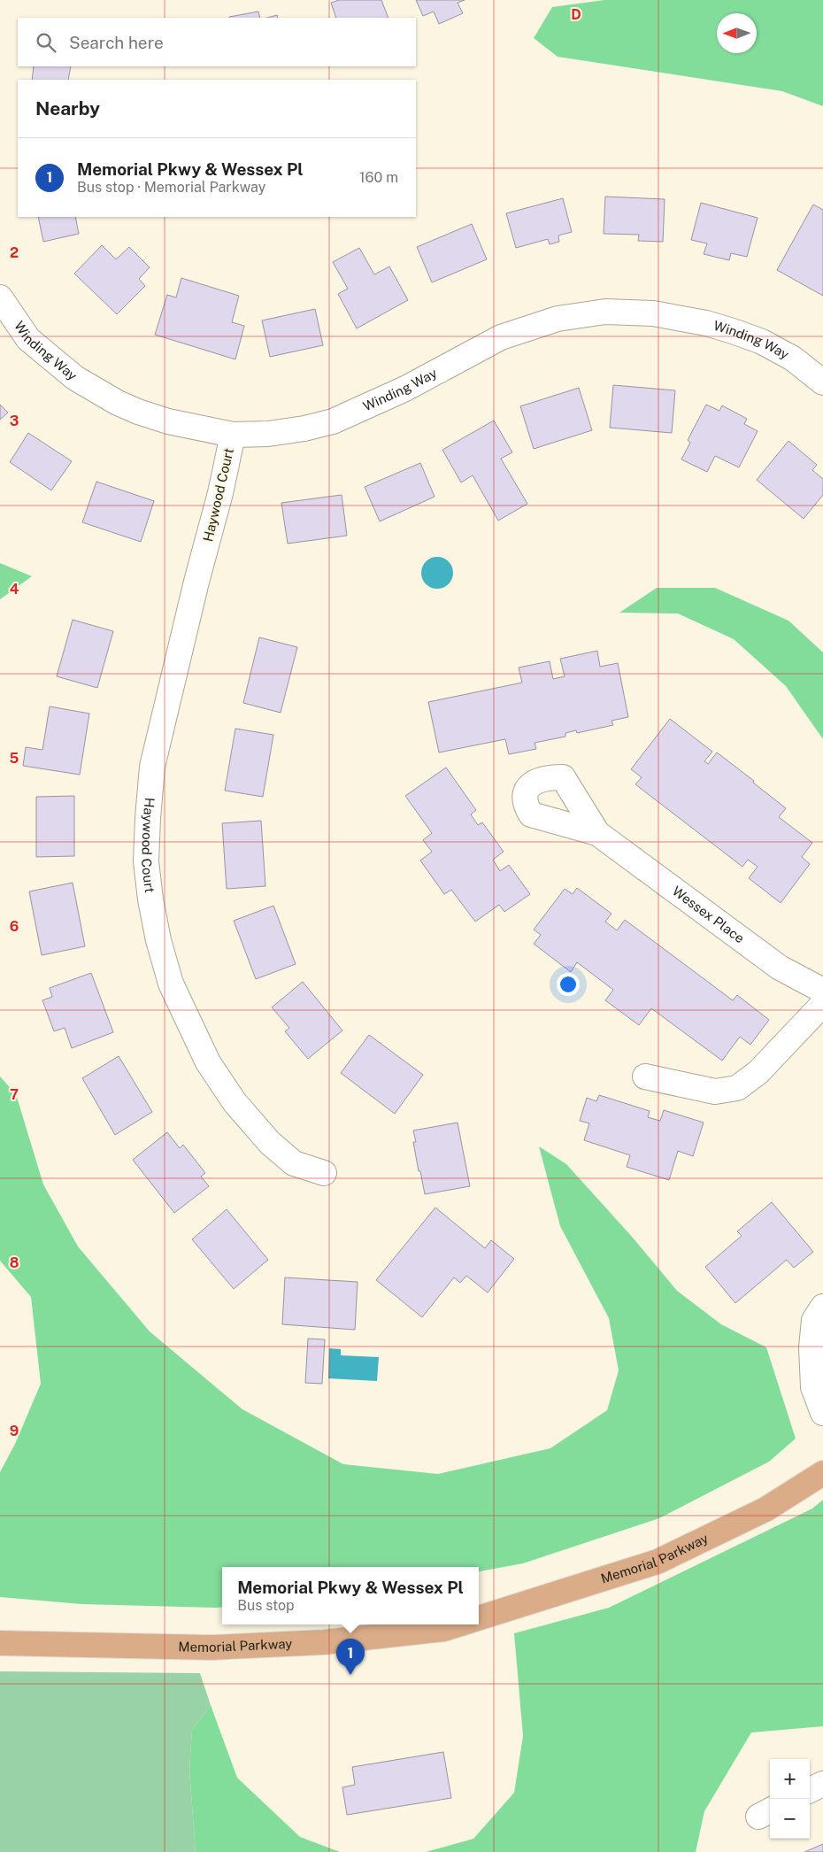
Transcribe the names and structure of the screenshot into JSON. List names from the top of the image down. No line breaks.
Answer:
{"streets":{"main road":["Memorial Parkway"],"street":["Winding Way","Haywood Court","Wessex Place"]},"crossings":[["Winding Way","Haywood Court"]],"north":"left","page":{"search":"Search here","heading":"Nearby","list":[{"mark":"1","name":"Memorial Pkwy & Wessex Pl","note":"Bus stop · Memorial Parkway","value":"160 m"}],"popup":["Memorial Pkwy & Wessex Pl","Bus stop"],"pins":"1","map_buttons":["+","−"]},"grid":{"columns":["D"],"rows":["2","3","4","5","6","7","8","9"]}}
